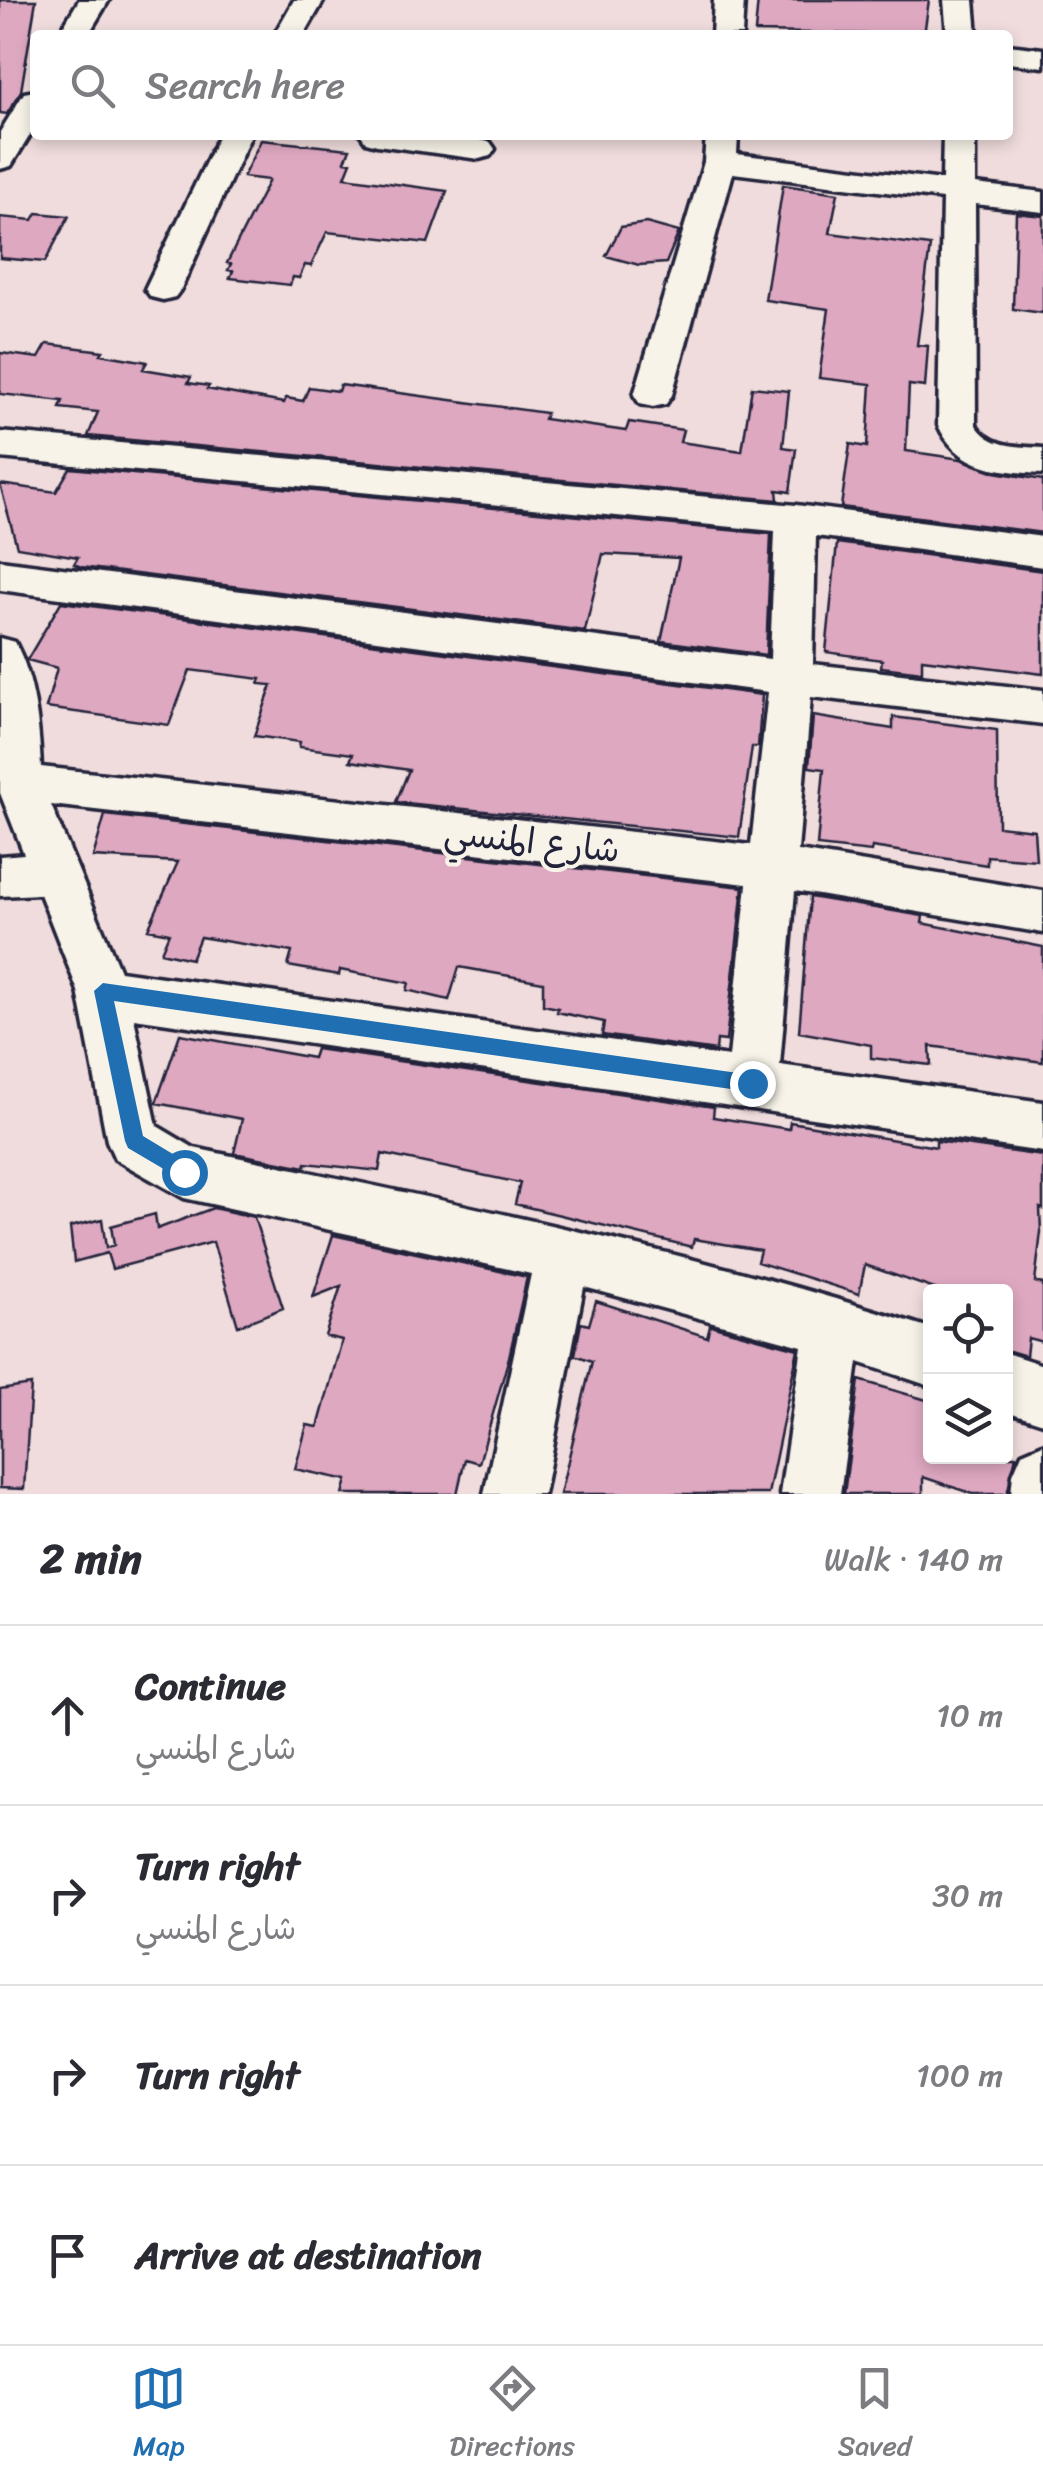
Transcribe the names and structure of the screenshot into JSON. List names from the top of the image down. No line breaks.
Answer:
{"streets":{"street":["شارع المنسي"]},"page":{"search":"Search here","heading":["2 min","Walk · 140 m"],"list":[["Continue","شارع المنسي","10 m"],["Turn right","شارع المنسي","30 m"],["Turn right","100 m"],"Arrive at destination"],"nav":["Map","Directions","Saved"]}}
